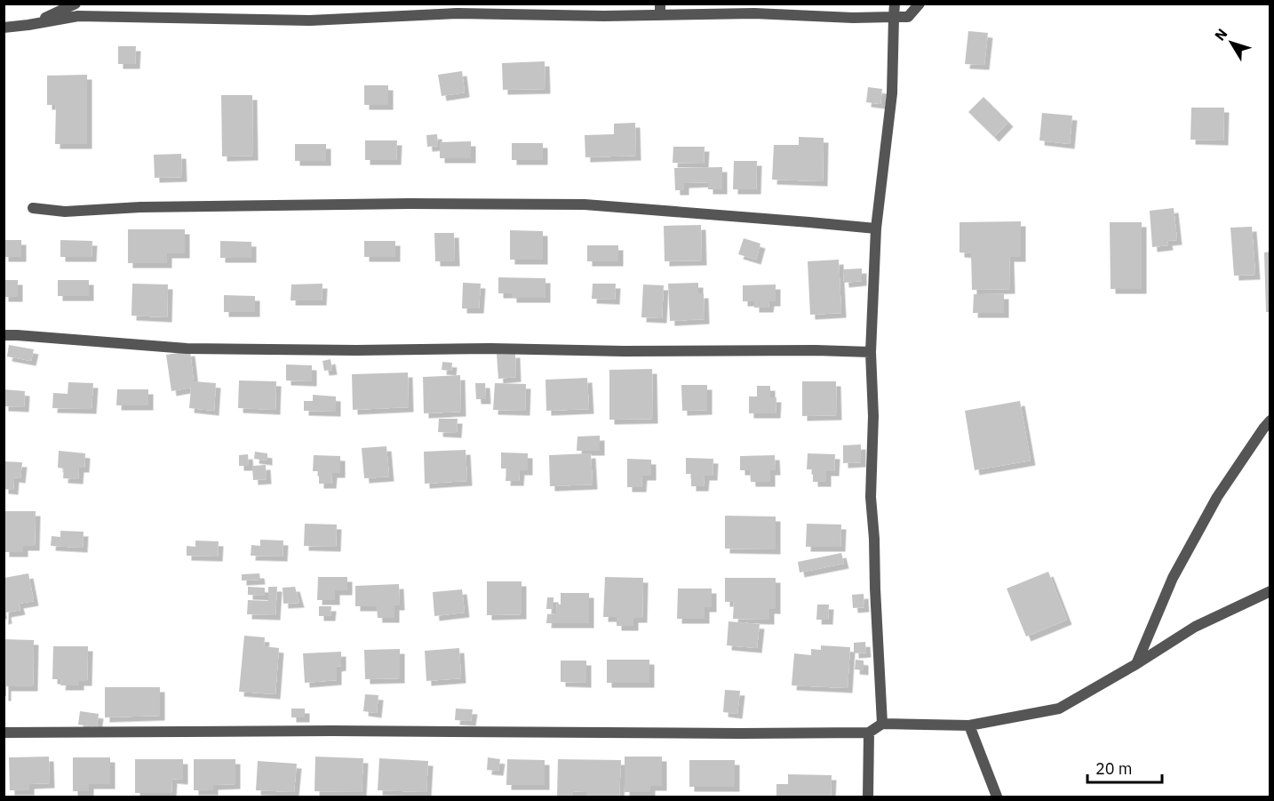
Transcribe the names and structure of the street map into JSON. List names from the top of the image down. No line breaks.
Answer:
{"scale_bar":"20 m","north":"top left"}
